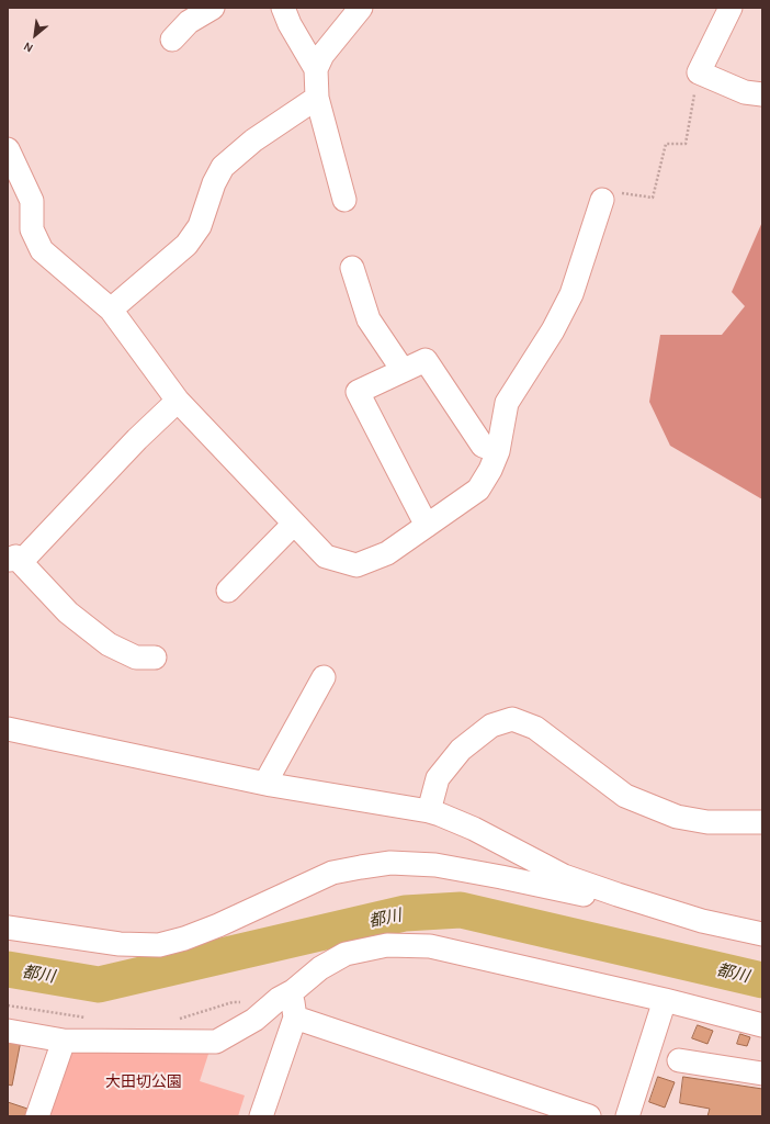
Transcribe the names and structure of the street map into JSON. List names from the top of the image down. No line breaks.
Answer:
{"water":["都川"],"parks":["大田切公園"],"north":"bottom left"}
